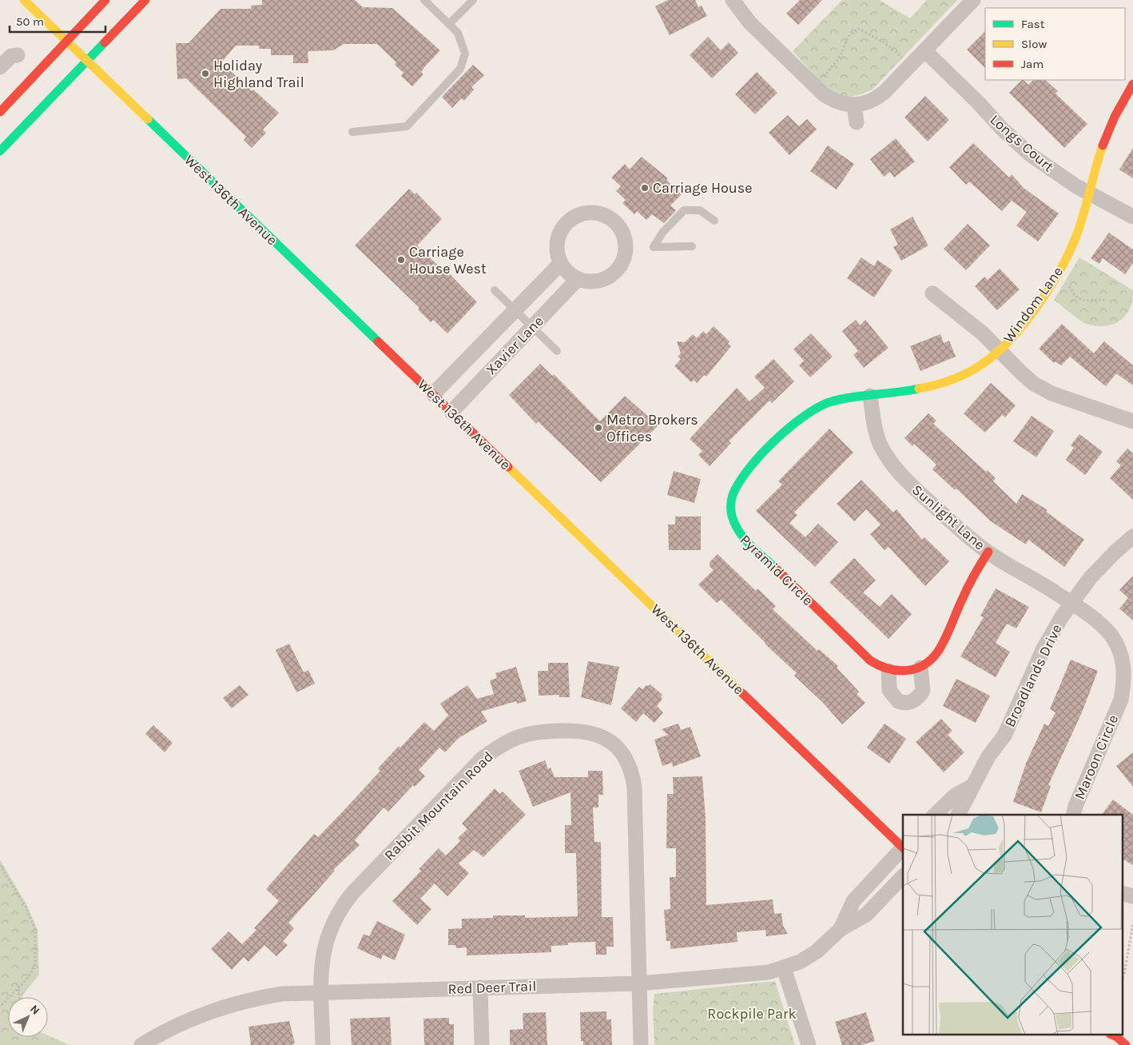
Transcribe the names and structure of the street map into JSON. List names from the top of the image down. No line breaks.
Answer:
{"streets":{"main road":["West 136th Avenue","Windom Lane","Pyramid Circle"],"street":["Longs Court","Xavier Lane","Sunlight Lane","Broadlands Drive","Maroon Circle","Rabbit Mountain Road","Red Deer Trail"]},"crossings":[["Longs Court","Windom Lane"],["West 136th Avenue","Xavier Lane"],["Windom Lane","Sunlight Lane"],["Windom Lane","Pyramid Circle"],["Sunlight Lane","Pyramid Circle"],["Sunlight Lane","Broadlands Drive"],["Sunlight Lane","Maroon Circle"],["Broadlands Drive","Maroon Circle"],["Rabbit Mountain Road","Red Deer Trail"]],"parks":["Rockpile Park"],"places":["Holiday Highland Trail","Carriage House","Carriage House West","Metro Brokers Offices"],"legend":["Fast","Slow","Jam"],"scale_bar":"50 m","north":"top right"}
